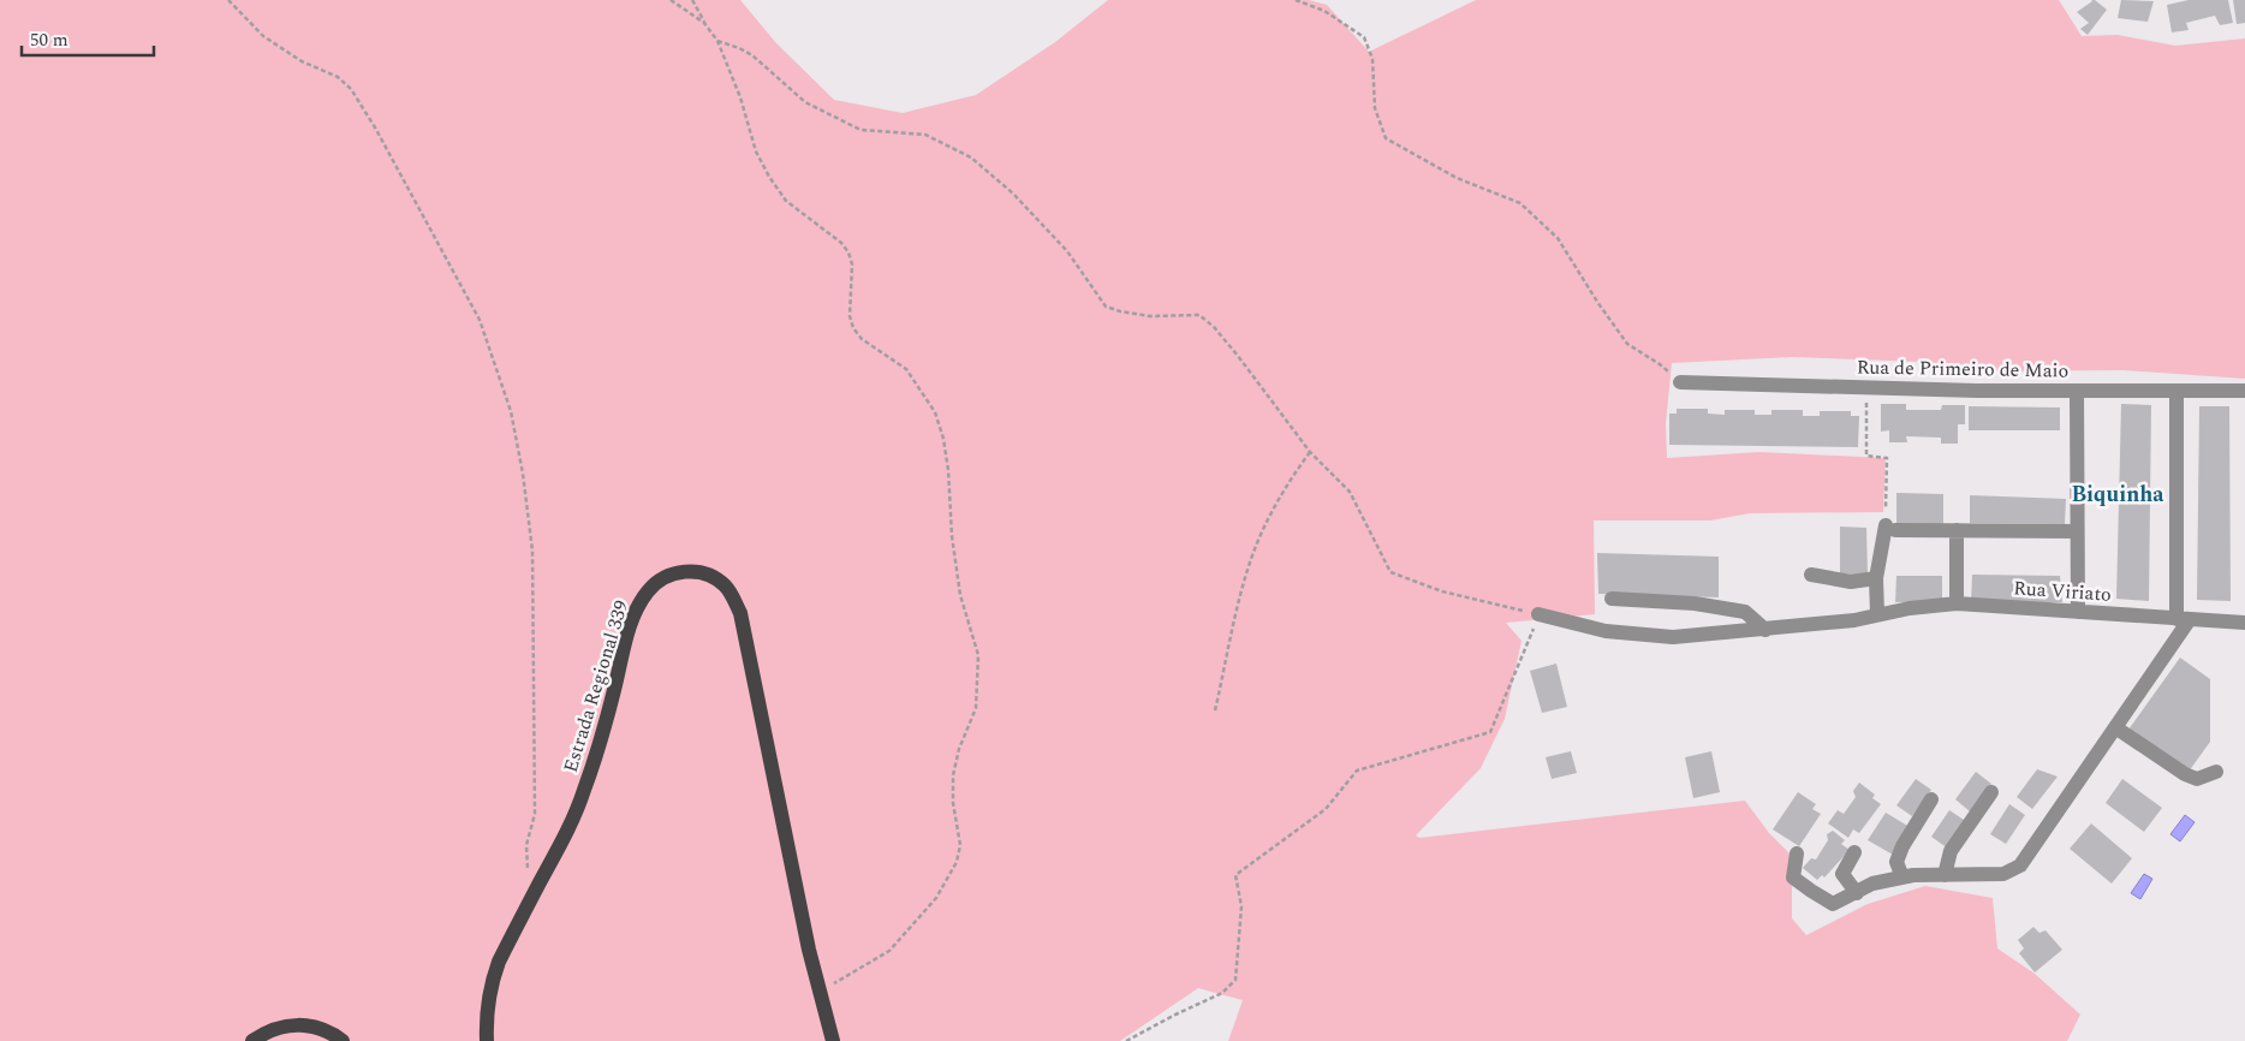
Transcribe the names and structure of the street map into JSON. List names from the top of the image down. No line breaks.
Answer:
{"streets":{"main road":["Estrada Regional 339"],"street":["Rua de Primeiro de Maio","Rua Viriato"]},"districts":["Biquinha"],"scale_bar":"50 m"}
